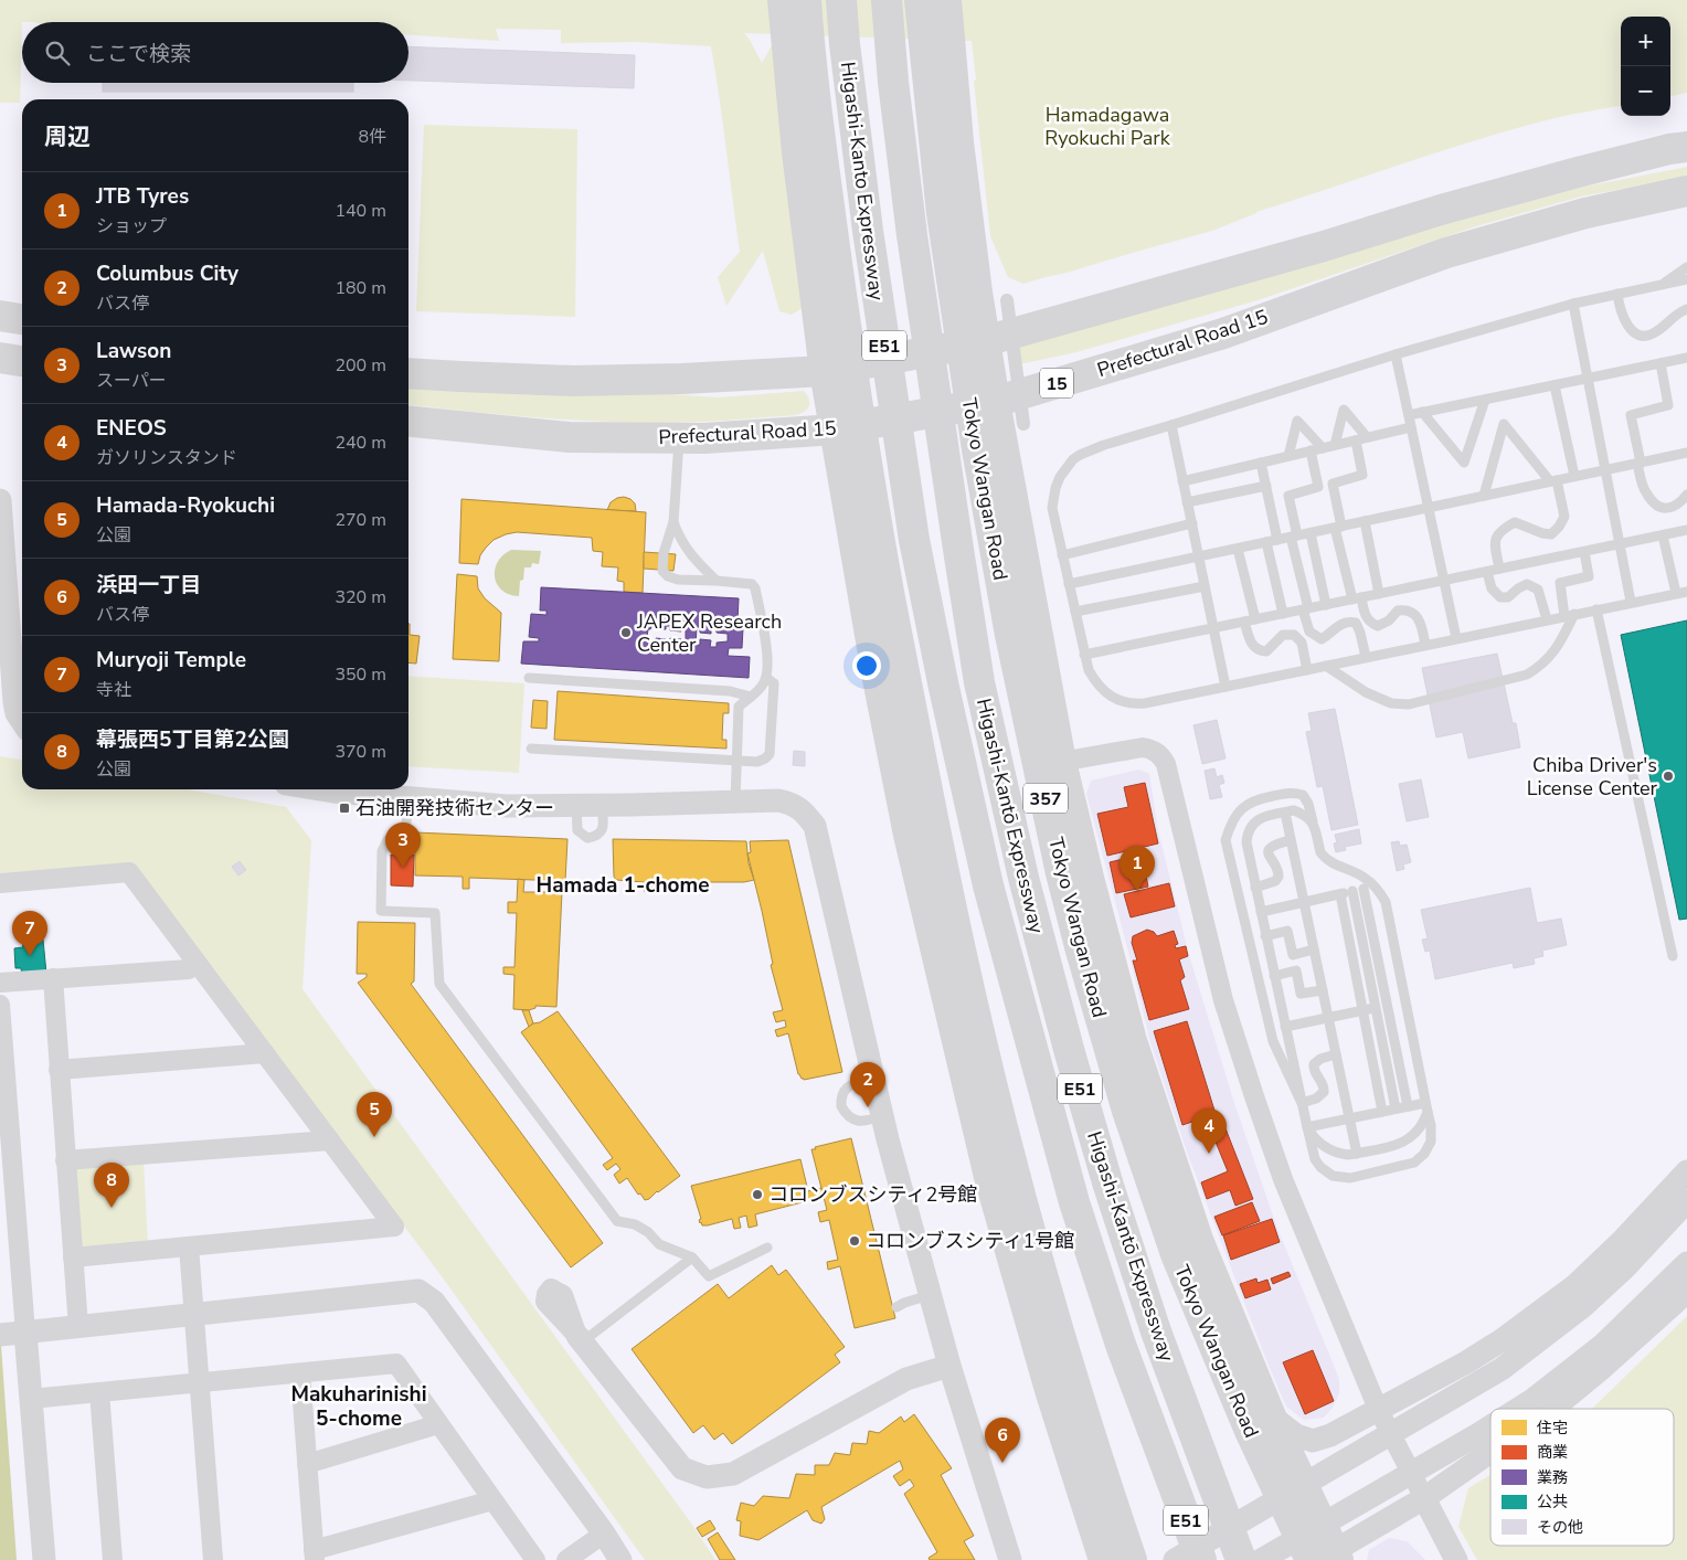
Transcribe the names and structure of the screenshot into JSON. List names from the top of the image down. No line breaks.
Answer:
{"streets":{"main road":["Prefectural Road 15","E51","15","Tokyo Wangan Road","357","Higashi-Kantō Expressway"]},"crossings":[["Prefectural Road 15","357"],["Tokyo Wangan Road","357"]],"districts":["Hamada 1-chome","Makuharinishi 5-chome"],"parks":["Hamadagawa Ryokuchi Park"],"places":{"other":["JAPEX Research Center","Chiba Driver's License Center","コロンブスシティ2号館","コロンブスシティ1号館"],"transit":["石油開発技術センター"]},"legend":["住宅","商業","業務","公共","その他"],"page":{"map_buttons":["+","−"],"search":"ここで検索","heading":["周辺","8件"],"list":[{"mark":"1","name":"JTB Tyres","note":"ショップ","value":"140 m"},{"mark":"2","name":"Columbus City","note":"バス停","value":"180 m"},{"mark":"3","name":"Lawson","note":"スーパー","value":"200 m"},{"mark":"4","name":"ENEOS","note":"ガソリンスタンド","value":"240 m"},{"mark":"5","name":"Hamada-Ryokuchi","note":"公園","value":"270 m"},{"mark":"6","name":"浜田一丁目","note":"バス停","value":"320 m"},{"mark":"7","name":"Muryoji Temple","note":"寺社","value":"350 m"},{"mark":"8","name":"幕張西5丁目第2公園","note":"公園","value":"370 m"}],"pins":["3","1","7","2","5","4","8","6"]}}
